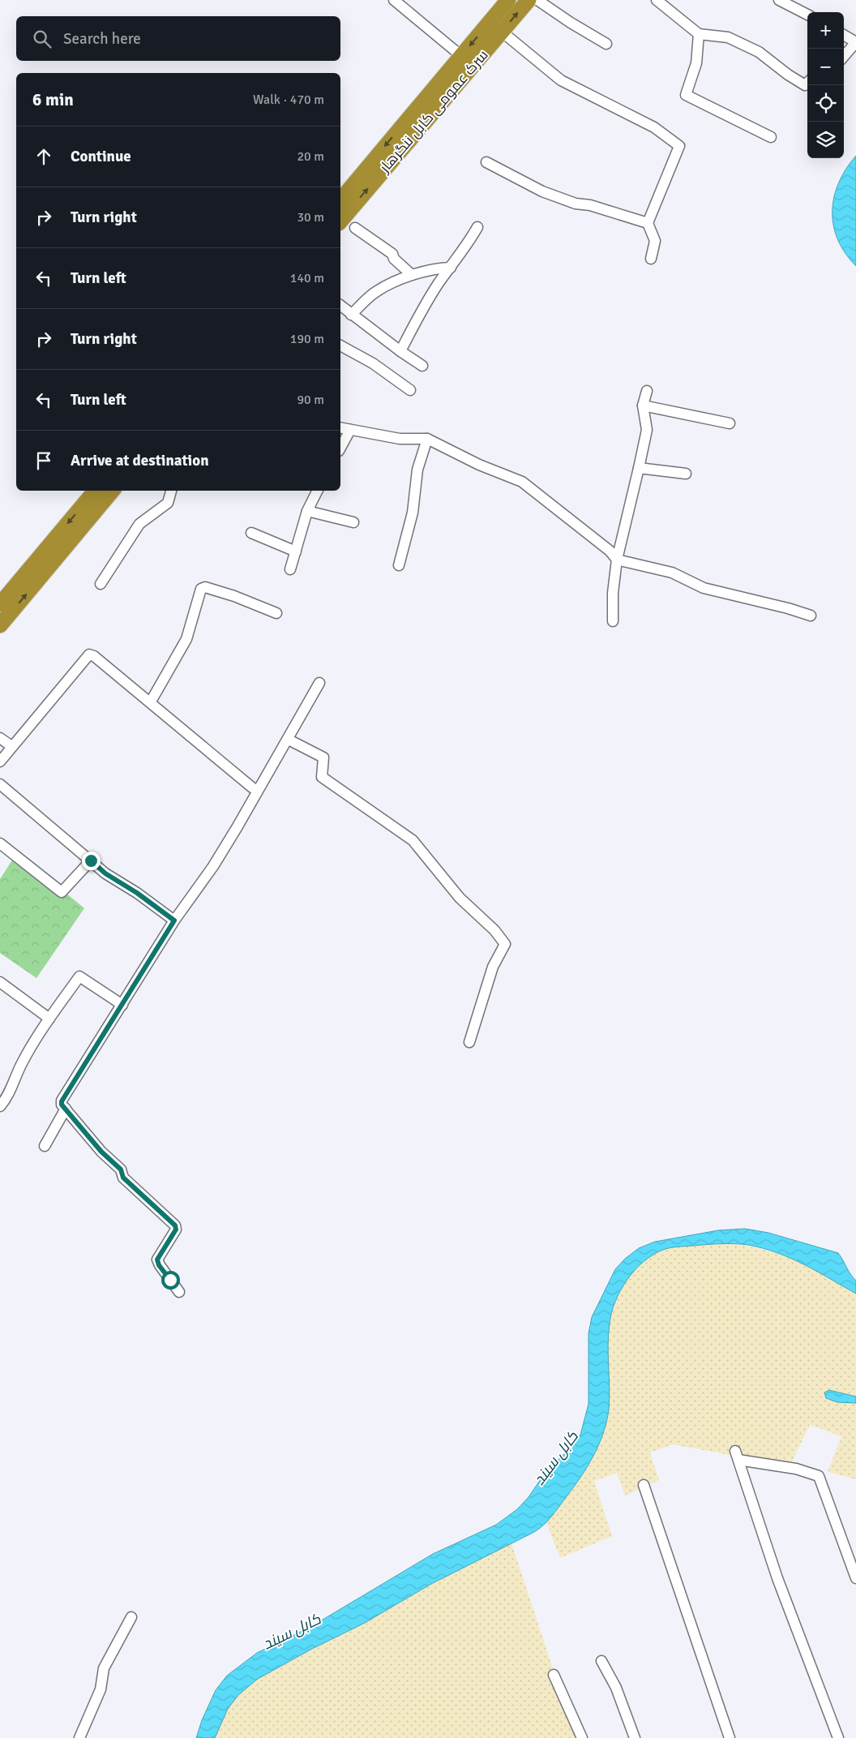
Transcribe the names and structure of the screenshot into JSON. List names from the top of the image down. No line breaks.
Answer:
{"streets":{"highway":["سرک عمومی کابل ننگرهار"]},"water":["کابل سيند"],"page":{"map_buttons":["+","−"],"search":"Search here","heading":["6 min","Walk · 470 m"],"list":[["Continue","20 m"],["Turn right","30 m"],["Turn left","140 m"],["Turn right","190 m"],["Turn left","90 m"],"Arrive at destination"]}}
